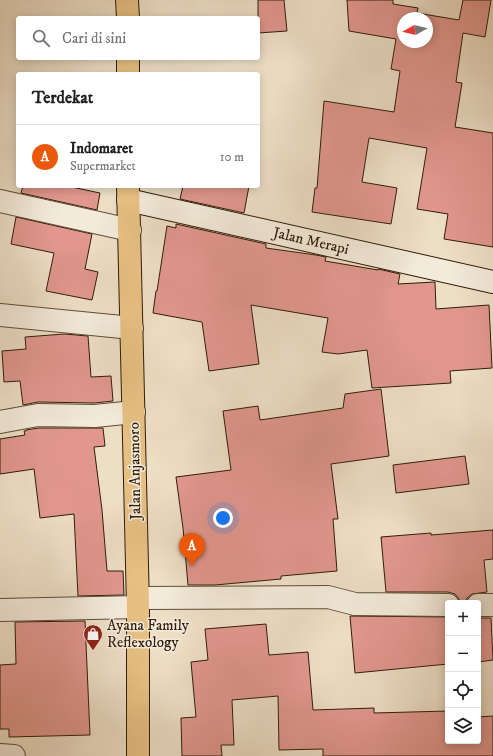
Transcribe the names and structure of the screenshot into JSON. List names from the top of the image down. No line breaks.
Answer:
{"streets":{"main road":["Jalan Anjasmoro"],"street":["Jalan Merapi"]},"crossings":[["Jalan Merapi","Jalan Anjasmoro"]],"places":{"shop":["Ayana Family Reflexology"]},"north":"left","page":{"search":"Cari di sini","heading":"Terdekat","list":[{"mark":"A","name":"Indomaret","note":"Supermarket","value":"10 m"}],"pins":"A","map_buttons":["+","−"]}}
